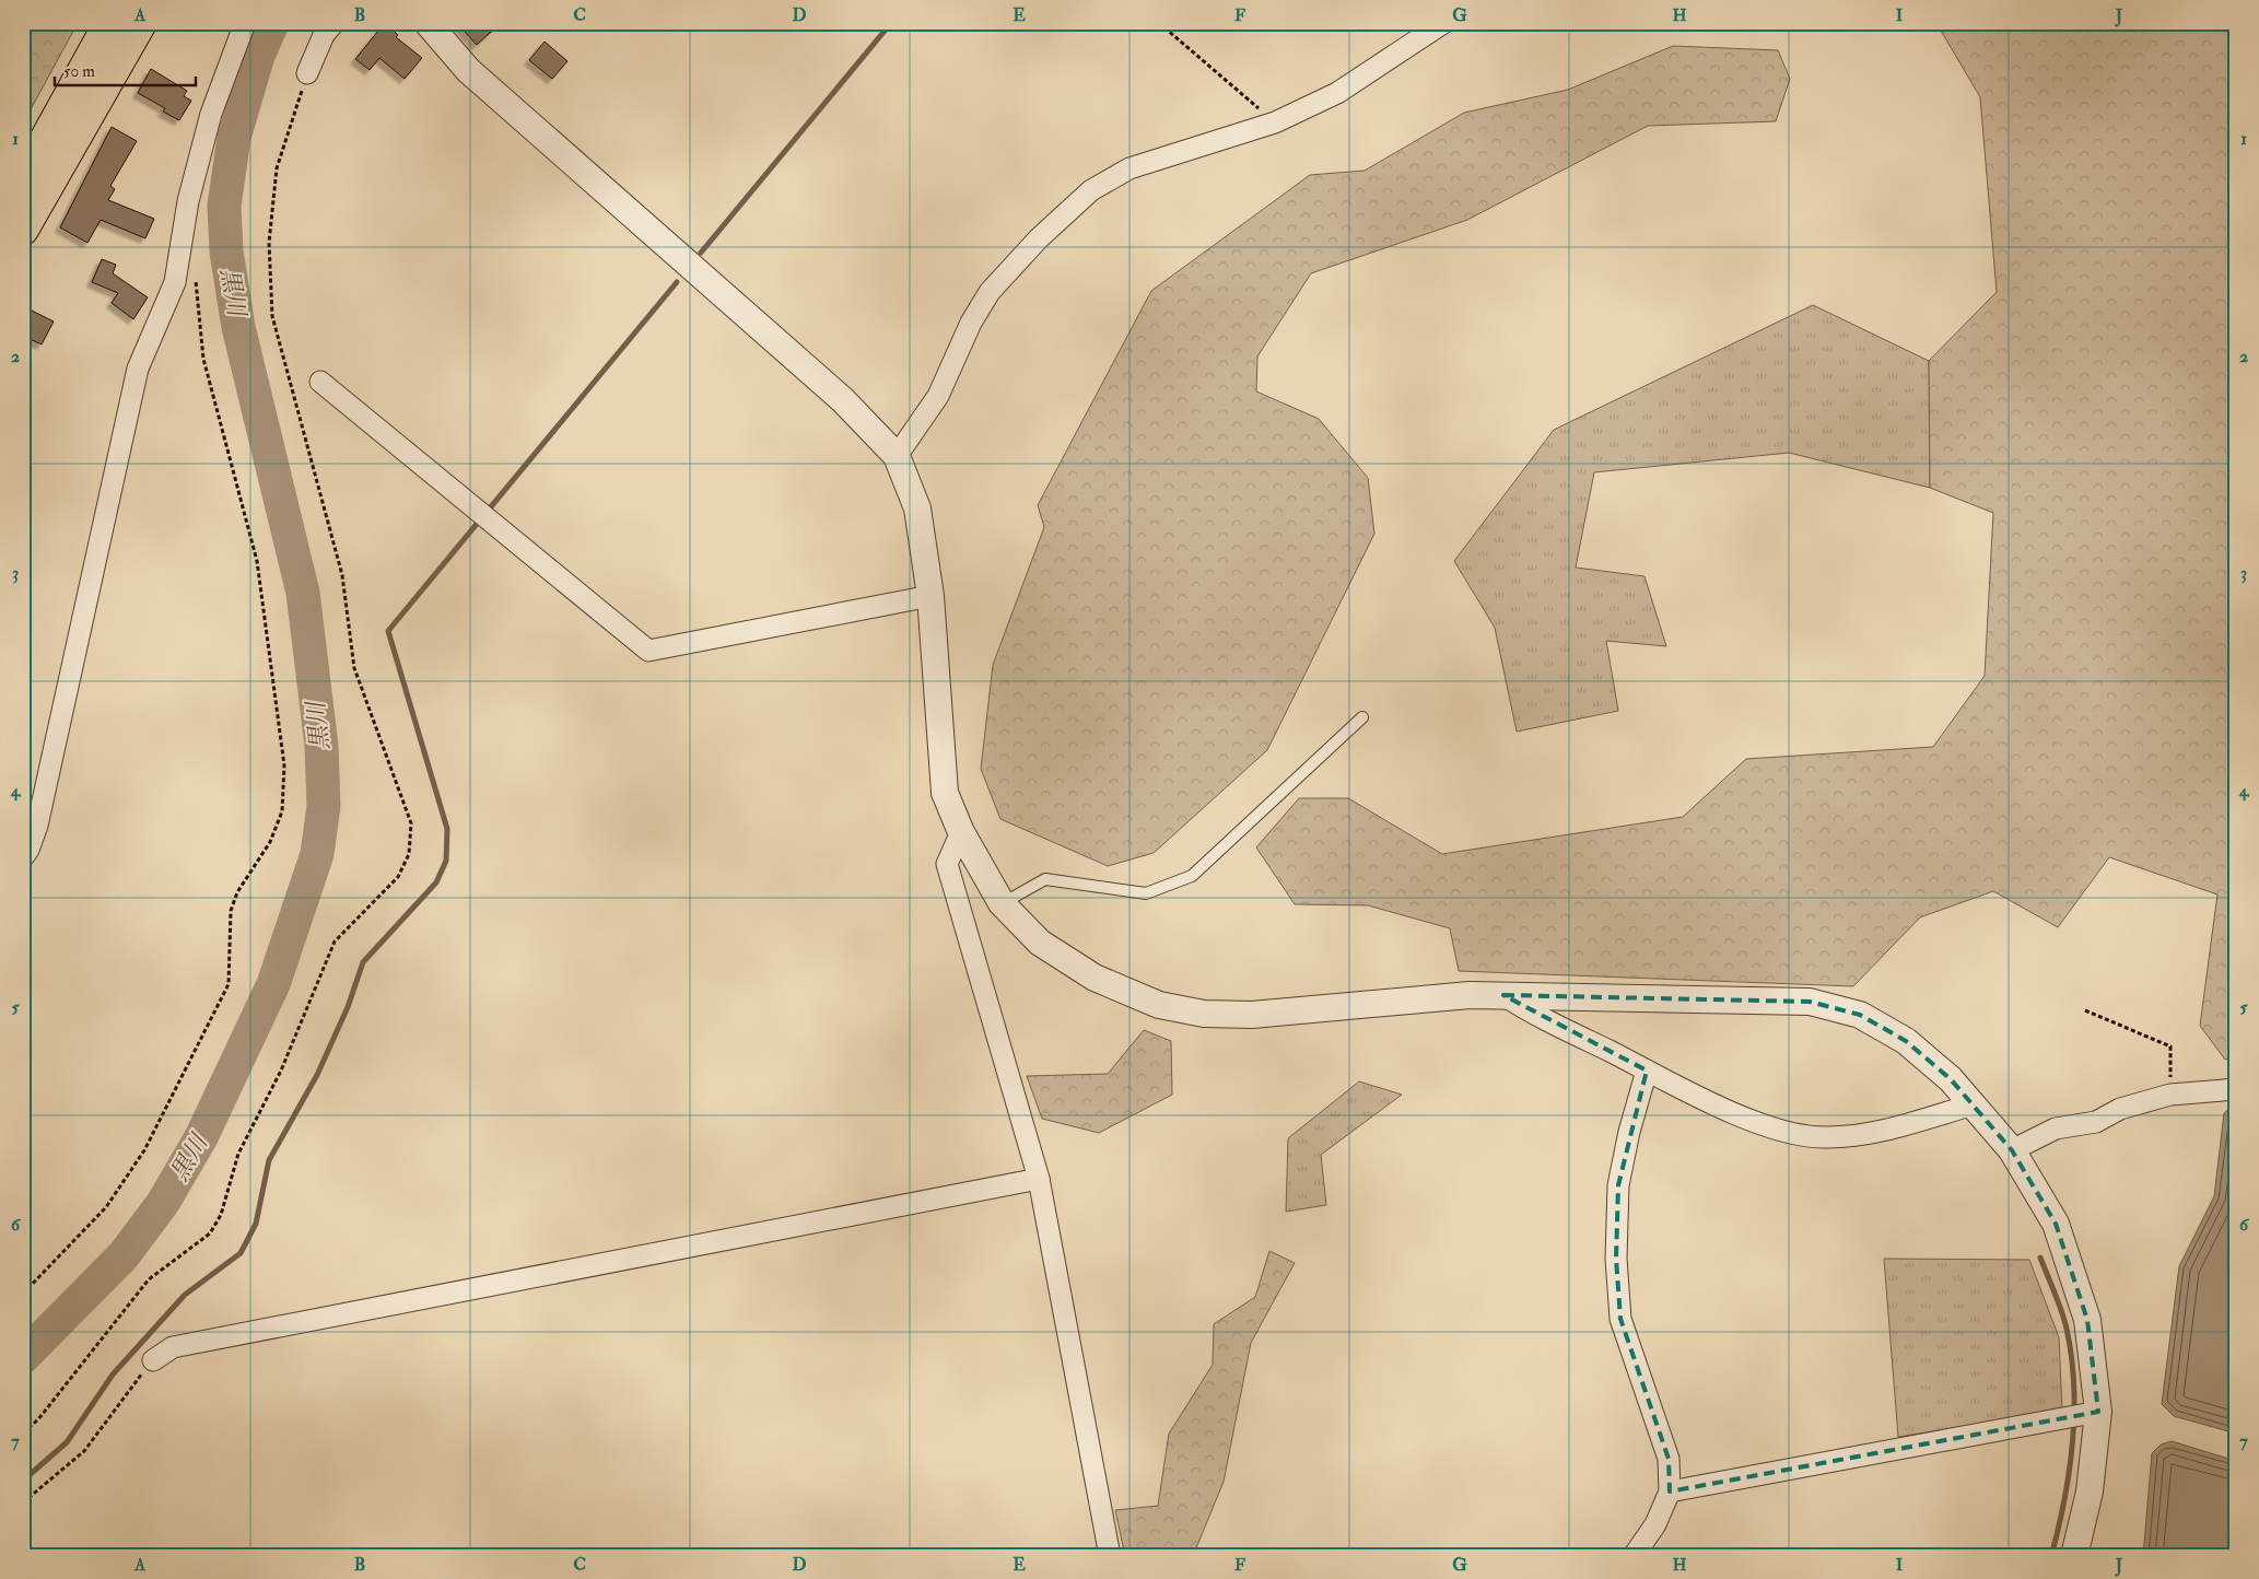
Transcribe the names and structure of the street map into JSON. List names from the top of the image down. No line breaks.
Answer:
{"water":["黒川"],"scale_bar":"50 m","grid":{"columns":["A","B","C","D","E","F","G","H","I","J"],"rows":["1","2","3","4","5","6","7"]}}
